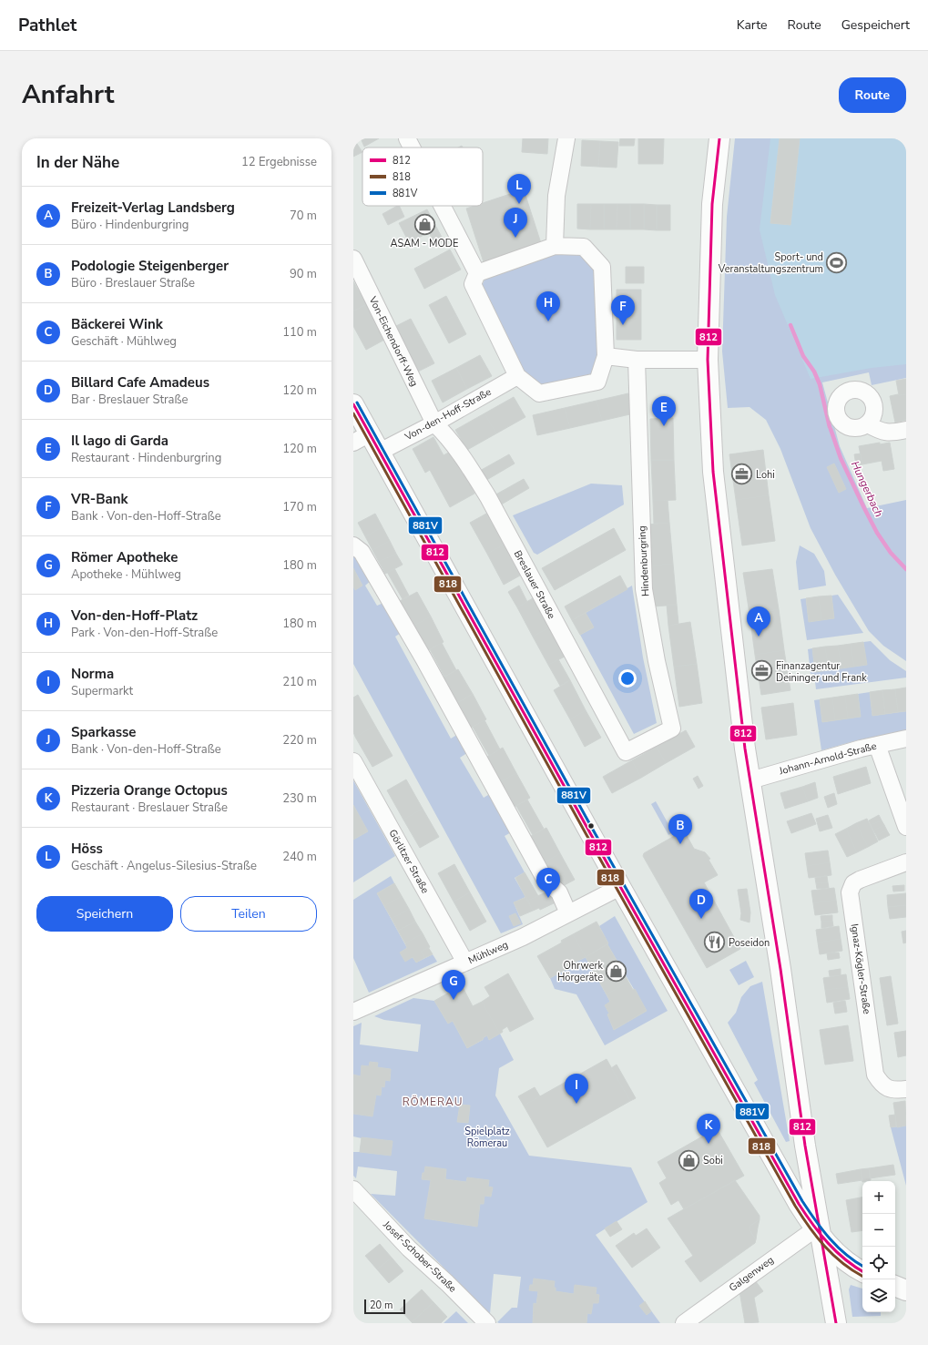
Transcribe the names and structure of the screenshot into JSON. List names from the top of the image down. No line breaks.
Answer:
{"streets":{"street":["Von-Eichendorff-Weg","Von-den-Hoff-Straße","Hindenburgring","Breslauer Straße","Johann-Arnold-Straße","Görlitzer Straße","Mühlweg","Ignaz-Kögler-Straße","Josef-Schober-Straße","Galgenweg"]},"crossings":[["Von-Eichendorff-Weg","Von-den-Hoff-Straße"],["Von-Eichendorff-Weg","Breslauer Straße"],["Von-den-Hoff-Straße","Breslauer Straße"],["Hindenburgring","Breslauer Straße"],["Görlitzer Straße","Mühlweg"]],"districts":["RÖMERAU"],"water":["Hungerbach"],"parks":["Spielplatz Römerau"],"places":{"shop":["ASAM - MODE","Ohrwerk Hörgeräte","Sobi"],"sports":["Sport- und Veranstaltungszentrum"],"office":["Lohi","Finanzagentur Deininger und Frank"],"restaurant":["Poseidon"]},"lines":["transit line 812","transit line 881V","transit line 818"],"legend":["812","818","881V"],"scale_bar":"20 m","page":{"header":"Pathlet","nav":["Karte","Route","Gespeichert"],"title":"Anfahrt","buttons":["Route",["Speichern","Teilen"]],"heading":["In der Nähe","12 Ergebnisse"],"pins":["L","J","H","F","E","A","B","C","D","G","I","K"],"list":[{"mark":"A","name":"Freizeit-Verlag Landsberg","note":"Büro · Hindenburgring","value":"70 m"},{"mark":"B","name":"Podologie Steigenberger","note":"Büro · Breslauer Straße","value":"90 m"},{"mark":"C","name":"Bäckerei Wink","note":"Geschäft · Mühlweg","value":"110 m"},{"mark":"D","name":"Billard Cafe Amadeus","note":"Bar · Breslauer Straße","value":"120 m"},{"mark":"E","name":"Il lago di Garda","note":"Restaurant · Hindenburgring","value":"120 m"},{"mark":"F","name":"VR-Bank","note":"Bank · Von-den-Hoff-Straße","value":"170 m"},{"mark":"G","name":"Römer Apotheke","note":"Apotheke · Mühlweg","value":"180 m"},{"mark":"H","name":"Von-den-Hoff-Platz","note":"Park · Von-den-Hoff-Straße","value":"180 m"},{"mark":"I","name":"Norma","note":"Supermarkt","value":"210 m"},{"mark":"J","name":"Sparkasse","note":"Bank · Von-den-Hoff-Straße","value":"220 m"},{"mark":"K","name":"Pizzeria Orange Octopus","note":"Restaurant · Breslauer Straße","value":"230 m"},{"mark":"L","name":"Höss","note":"Geschäft · Angelus-Silesius-Straße","value":"240 m"}],"map_buttons":["+","−"],"scale":"20 m"}}
